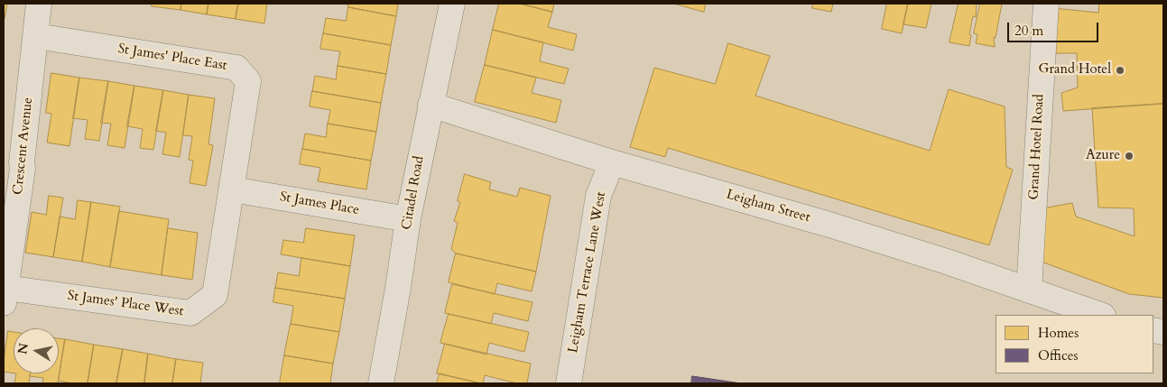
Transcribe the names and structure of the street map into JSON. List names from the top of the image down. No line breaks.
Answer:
{"streets":{"street":["St James' Place East","Crescent Avenue","Grand Hotel Road","Citadel Road","St James Place","Leigham Street","Leigham Terrace Lane West","St James' Place West"]},"crossings":[["St James' Place East","Crescent Avenue"],["St James' Place East","St James Place"],["St James' Place East","St James' Place West"],["Crescent Avenue","St James' Place West"],["Grand Hotel Road","Leigham Street"],["Citadel Road","St James Place"],["Citadel Road","Leigham Street"],["St James Place","St James' Place West"],["Leigham Street","Leigham Terrace Lane West"]],"places":["Grand Hotel","Azure"],"legend":["Homes","Offices"],"scale_bar":"20 m","north":"left"}
